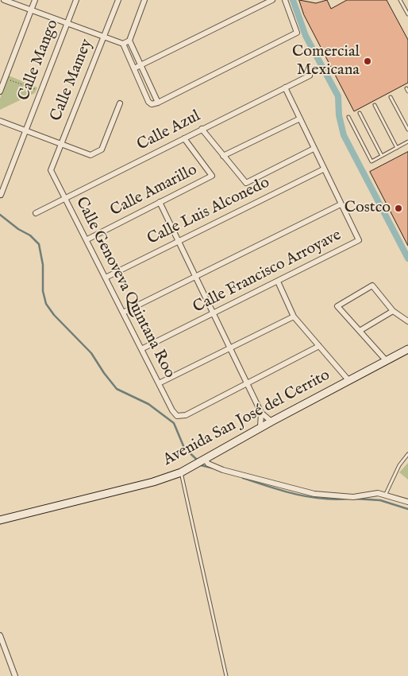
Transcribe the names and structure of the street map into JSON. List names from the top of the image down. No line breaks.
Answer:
{"streets":{"street":["Calle Mango","Calle Mamey","Calle Azul","Calle Amarillo","Calle Luis Alconedo","Calle Francisco Arroyave","Calle Genoveva Quintana Roo","Avenida San José del Cerrito"]},"crossings":[["Calle Mamey","Calle Genoveva Quintana Roo"],["Calle Azul","Calle Amarillo"],["Calle Azul","Calle Francisco Arroyave"],["Calle Azul","Calle Genoveva Quintana Roo"],["Calle Amarillo","Calle Genoveva Quintana Roo"],["Calle Luis Alconedo","Calle Francisco Arroyave"],["Calle Luis Alconedo","Calle Genoveva Quintana Roo"],["Calle Francisco Arroyave","Calle Genoveva Quintana Roo"]],"places":["Comercial Mexicana","Costco"]}
